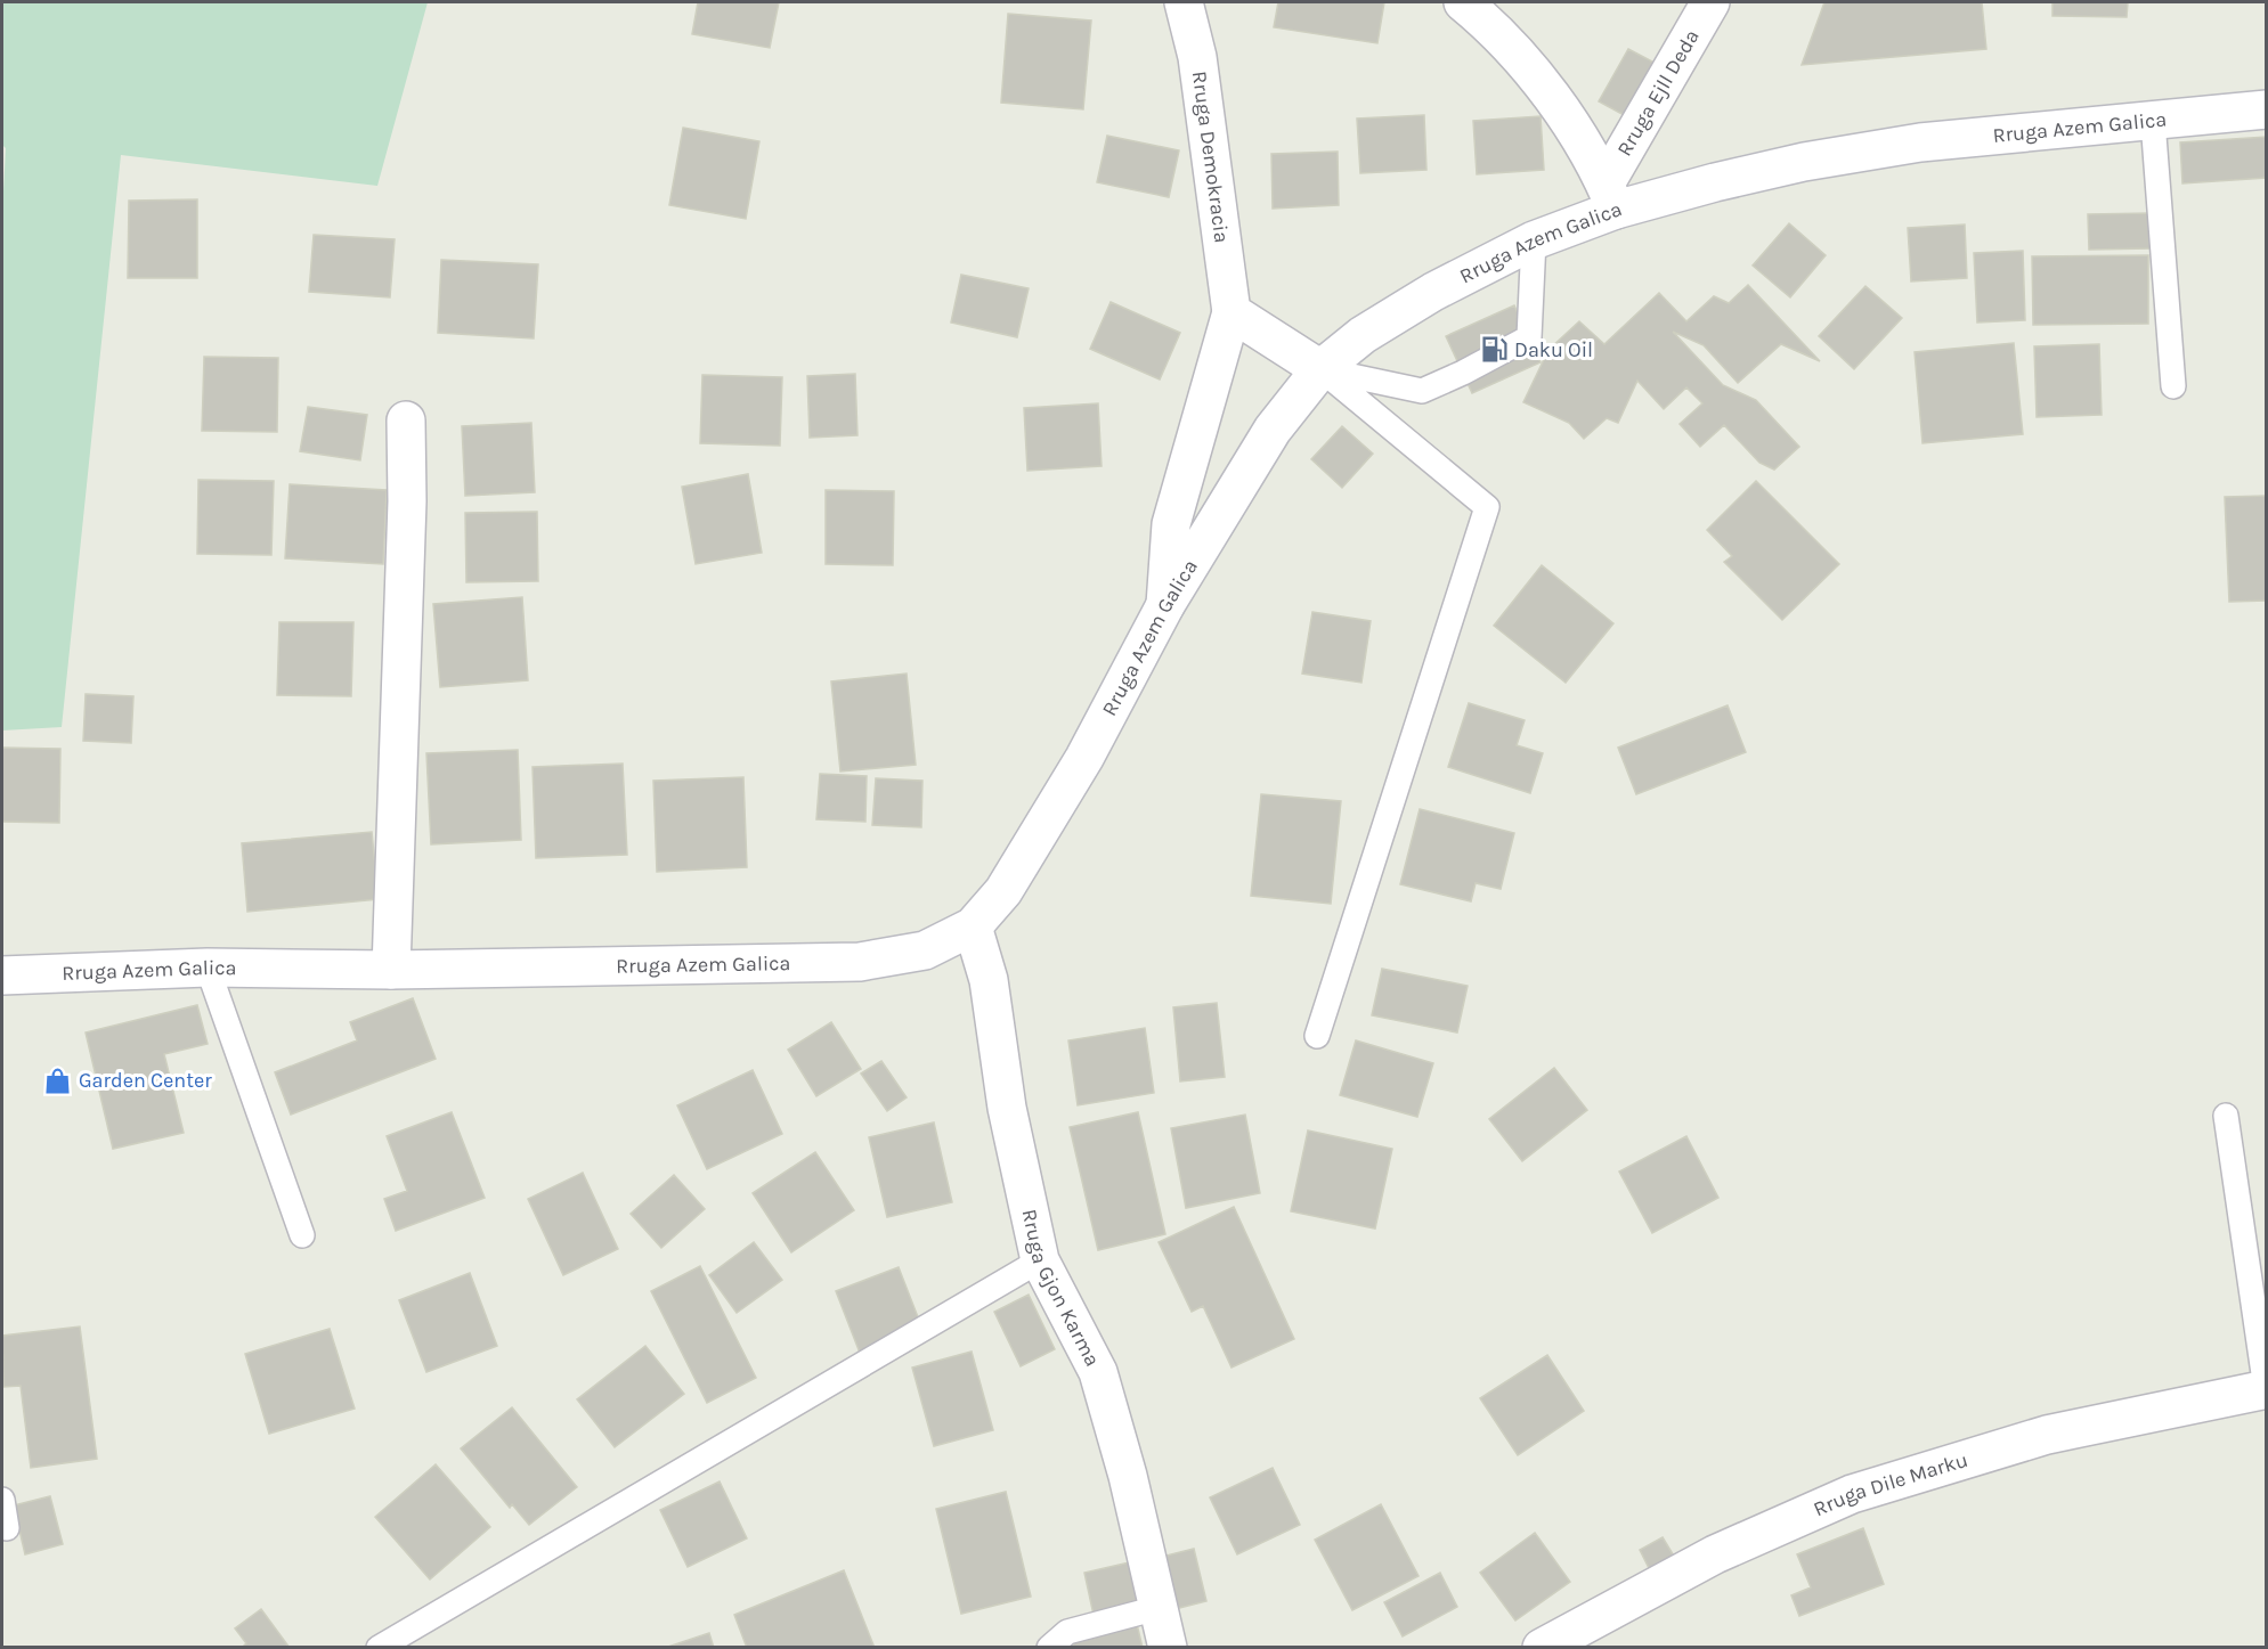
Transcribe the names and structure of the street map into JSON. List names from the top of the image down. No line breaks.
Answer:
{"streets":{"street":["Rruga Ejll Deda","Rruga Azem Galica","Rruga Demokracia","Rruga Gjon Karma","Rruga Dile Marku"]},"crossings":[["Rruga Ejll Deda","Rruga Azem Galica"],["Rruga Azem Galica","Rruga Demokracia"],["Rruga Azem Galica","Rruga Gjon Karma"]],"places":{"fuel station":["Daku Oil"],"shop":["Garden Center"]}}
